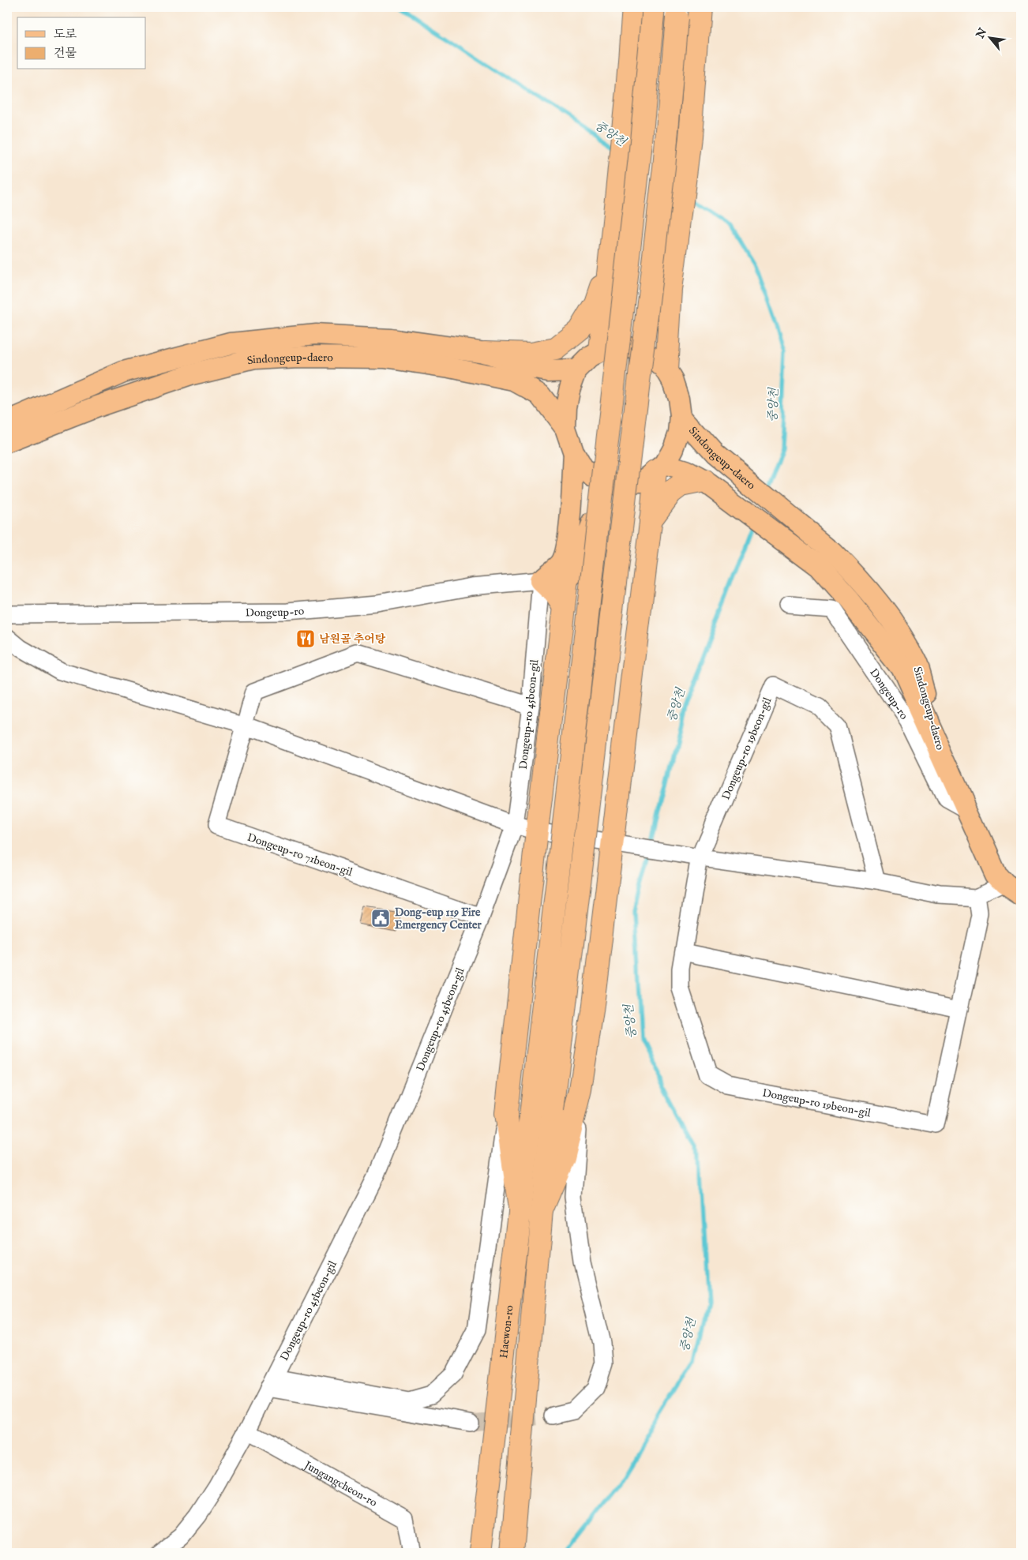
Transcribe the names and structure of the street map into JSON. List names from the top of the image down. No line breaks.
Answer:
{"streets":{"highway":["Haewon-ro"],"main road":["Sindongeup-daero"],"street":["Dongeup-ro","Dongeup-ro 45beon-gil","Dongeup-ro 19beon-gil","Dongeup-ro 71beon-gil","Jungangcheon-ro"]},"crossings":[["Sindongeup-daero","Dongeup-ro"],["Dongeup-ro","Dongeup-ro 45beon-gil"],["Dongeup-ro 45beon-gil","Dongeup-ro 71beon-gil"],["Dongeup-ro 45beon-gil","Jungangcheon-ro"]],"water":["중앙천"],"places":{"restaurant":["남원골 추어탕"],"public building":["Dong-eup 119 Fire Emergency Center"]},"legend":["도로","건물"],"north":"top left"}
